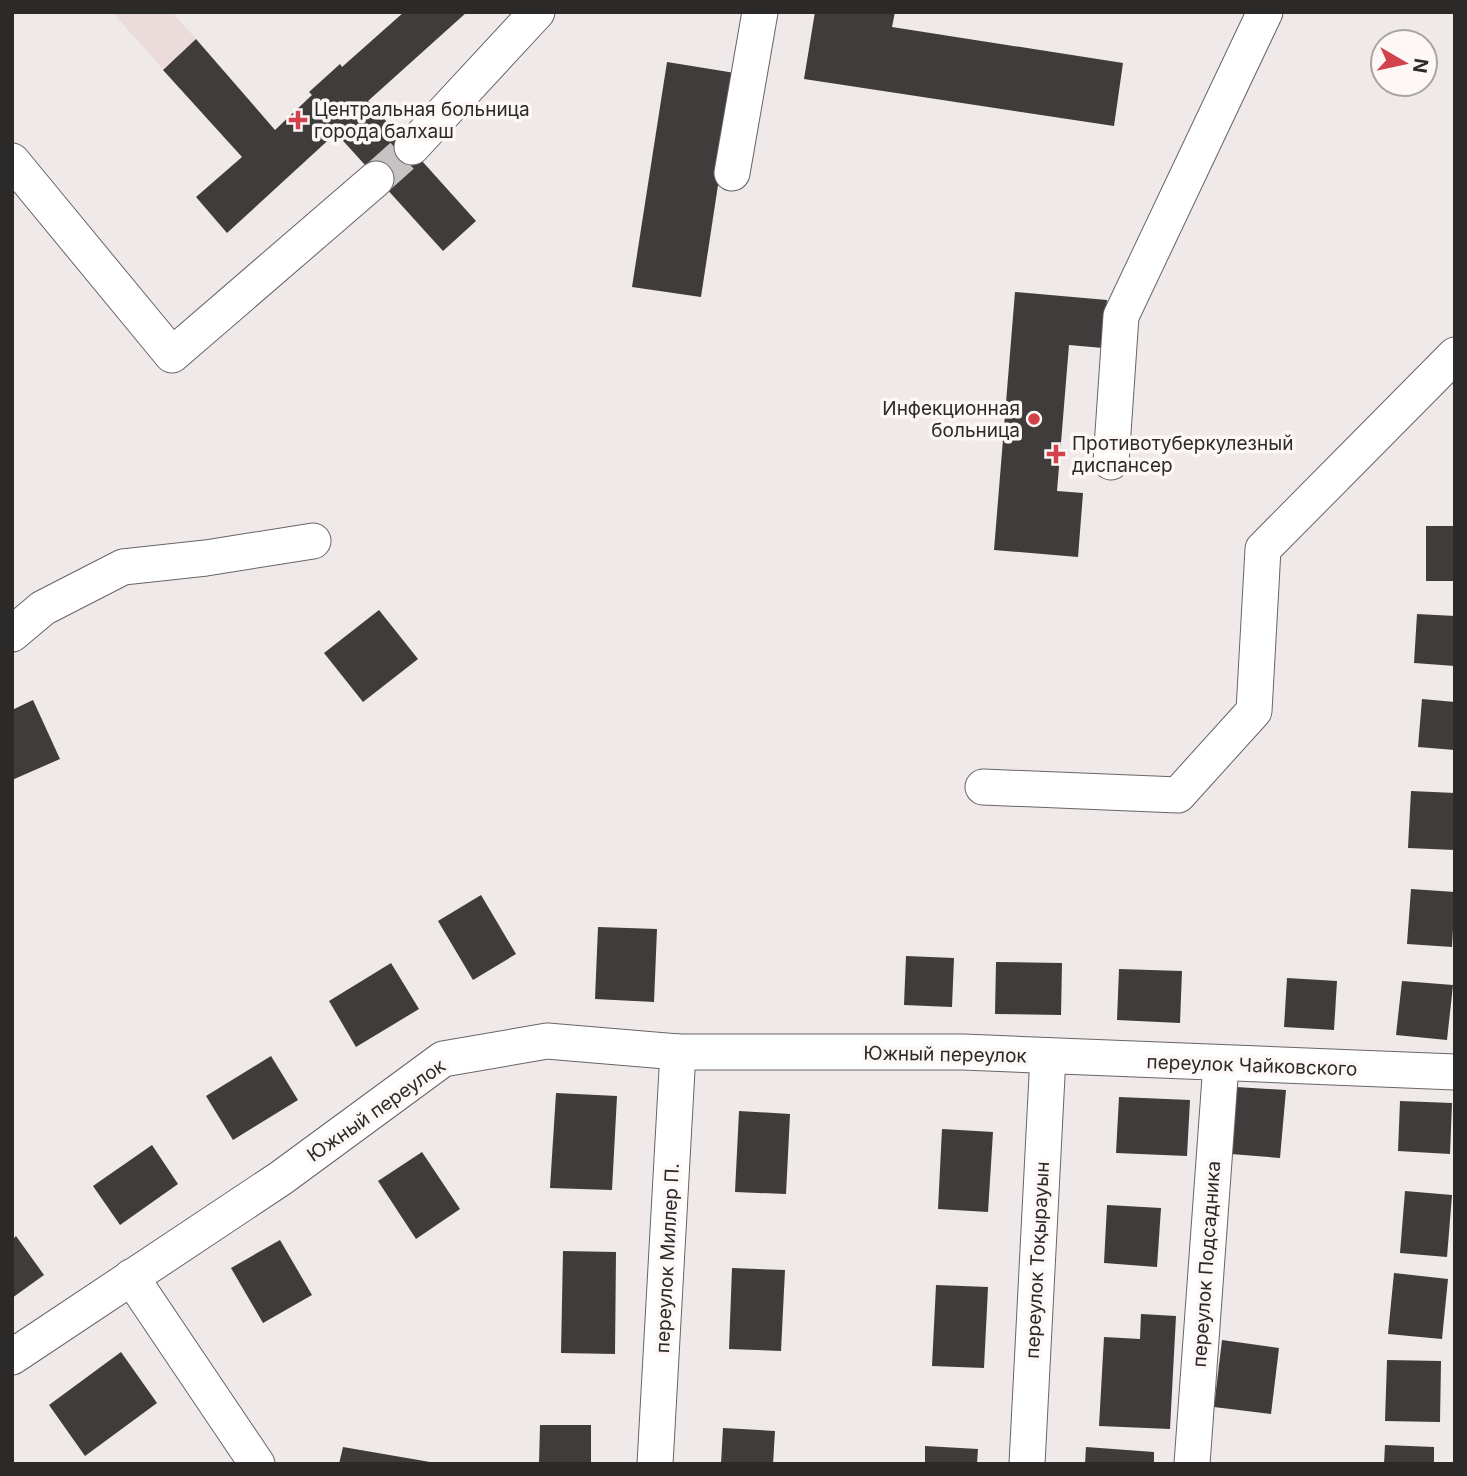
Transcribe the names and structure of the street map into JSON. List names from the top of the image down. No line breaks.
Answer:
{"streets":{"street":["Южный переулок","переулок Чайковского","переулок Миллер П.","переулок Тоқырауын","переулок Подсадника"]},"crossings":[["Южный переулок","переулок Чайковского"],["Южный переулок","переулок Миллер П."],["Южный переулок","переулок Тоқырауын"],["переулок Чайковского","переулок Тоқырауын"],["переулок Чайковского","переулок Подсадника"]],"places":{"health":["Центральная больница города балхаш","Противотуберкулезный диспансер"],"other":["Инфекционная больница"]},"north":"right"}
